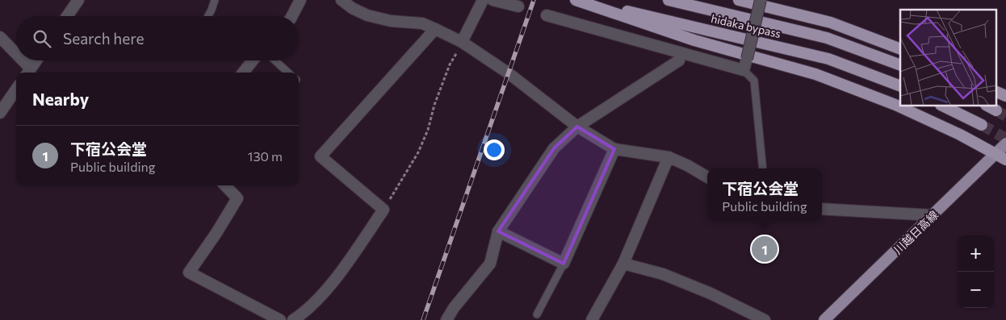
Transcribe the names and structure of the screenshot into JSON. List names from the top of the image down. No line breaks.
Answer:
{"streets":{"highway":["hidaka bypass"],"main road":["川越日高線"]},"page":{"search":"Search here","heading":"Nearby","list":[{"mark":"1","name":"下宿公会堂","note":"Public building","value":"130 m"}],"popup":["下宿公会堂","Public building"],"pins":"1","map_buttons":["+","−"]}}
